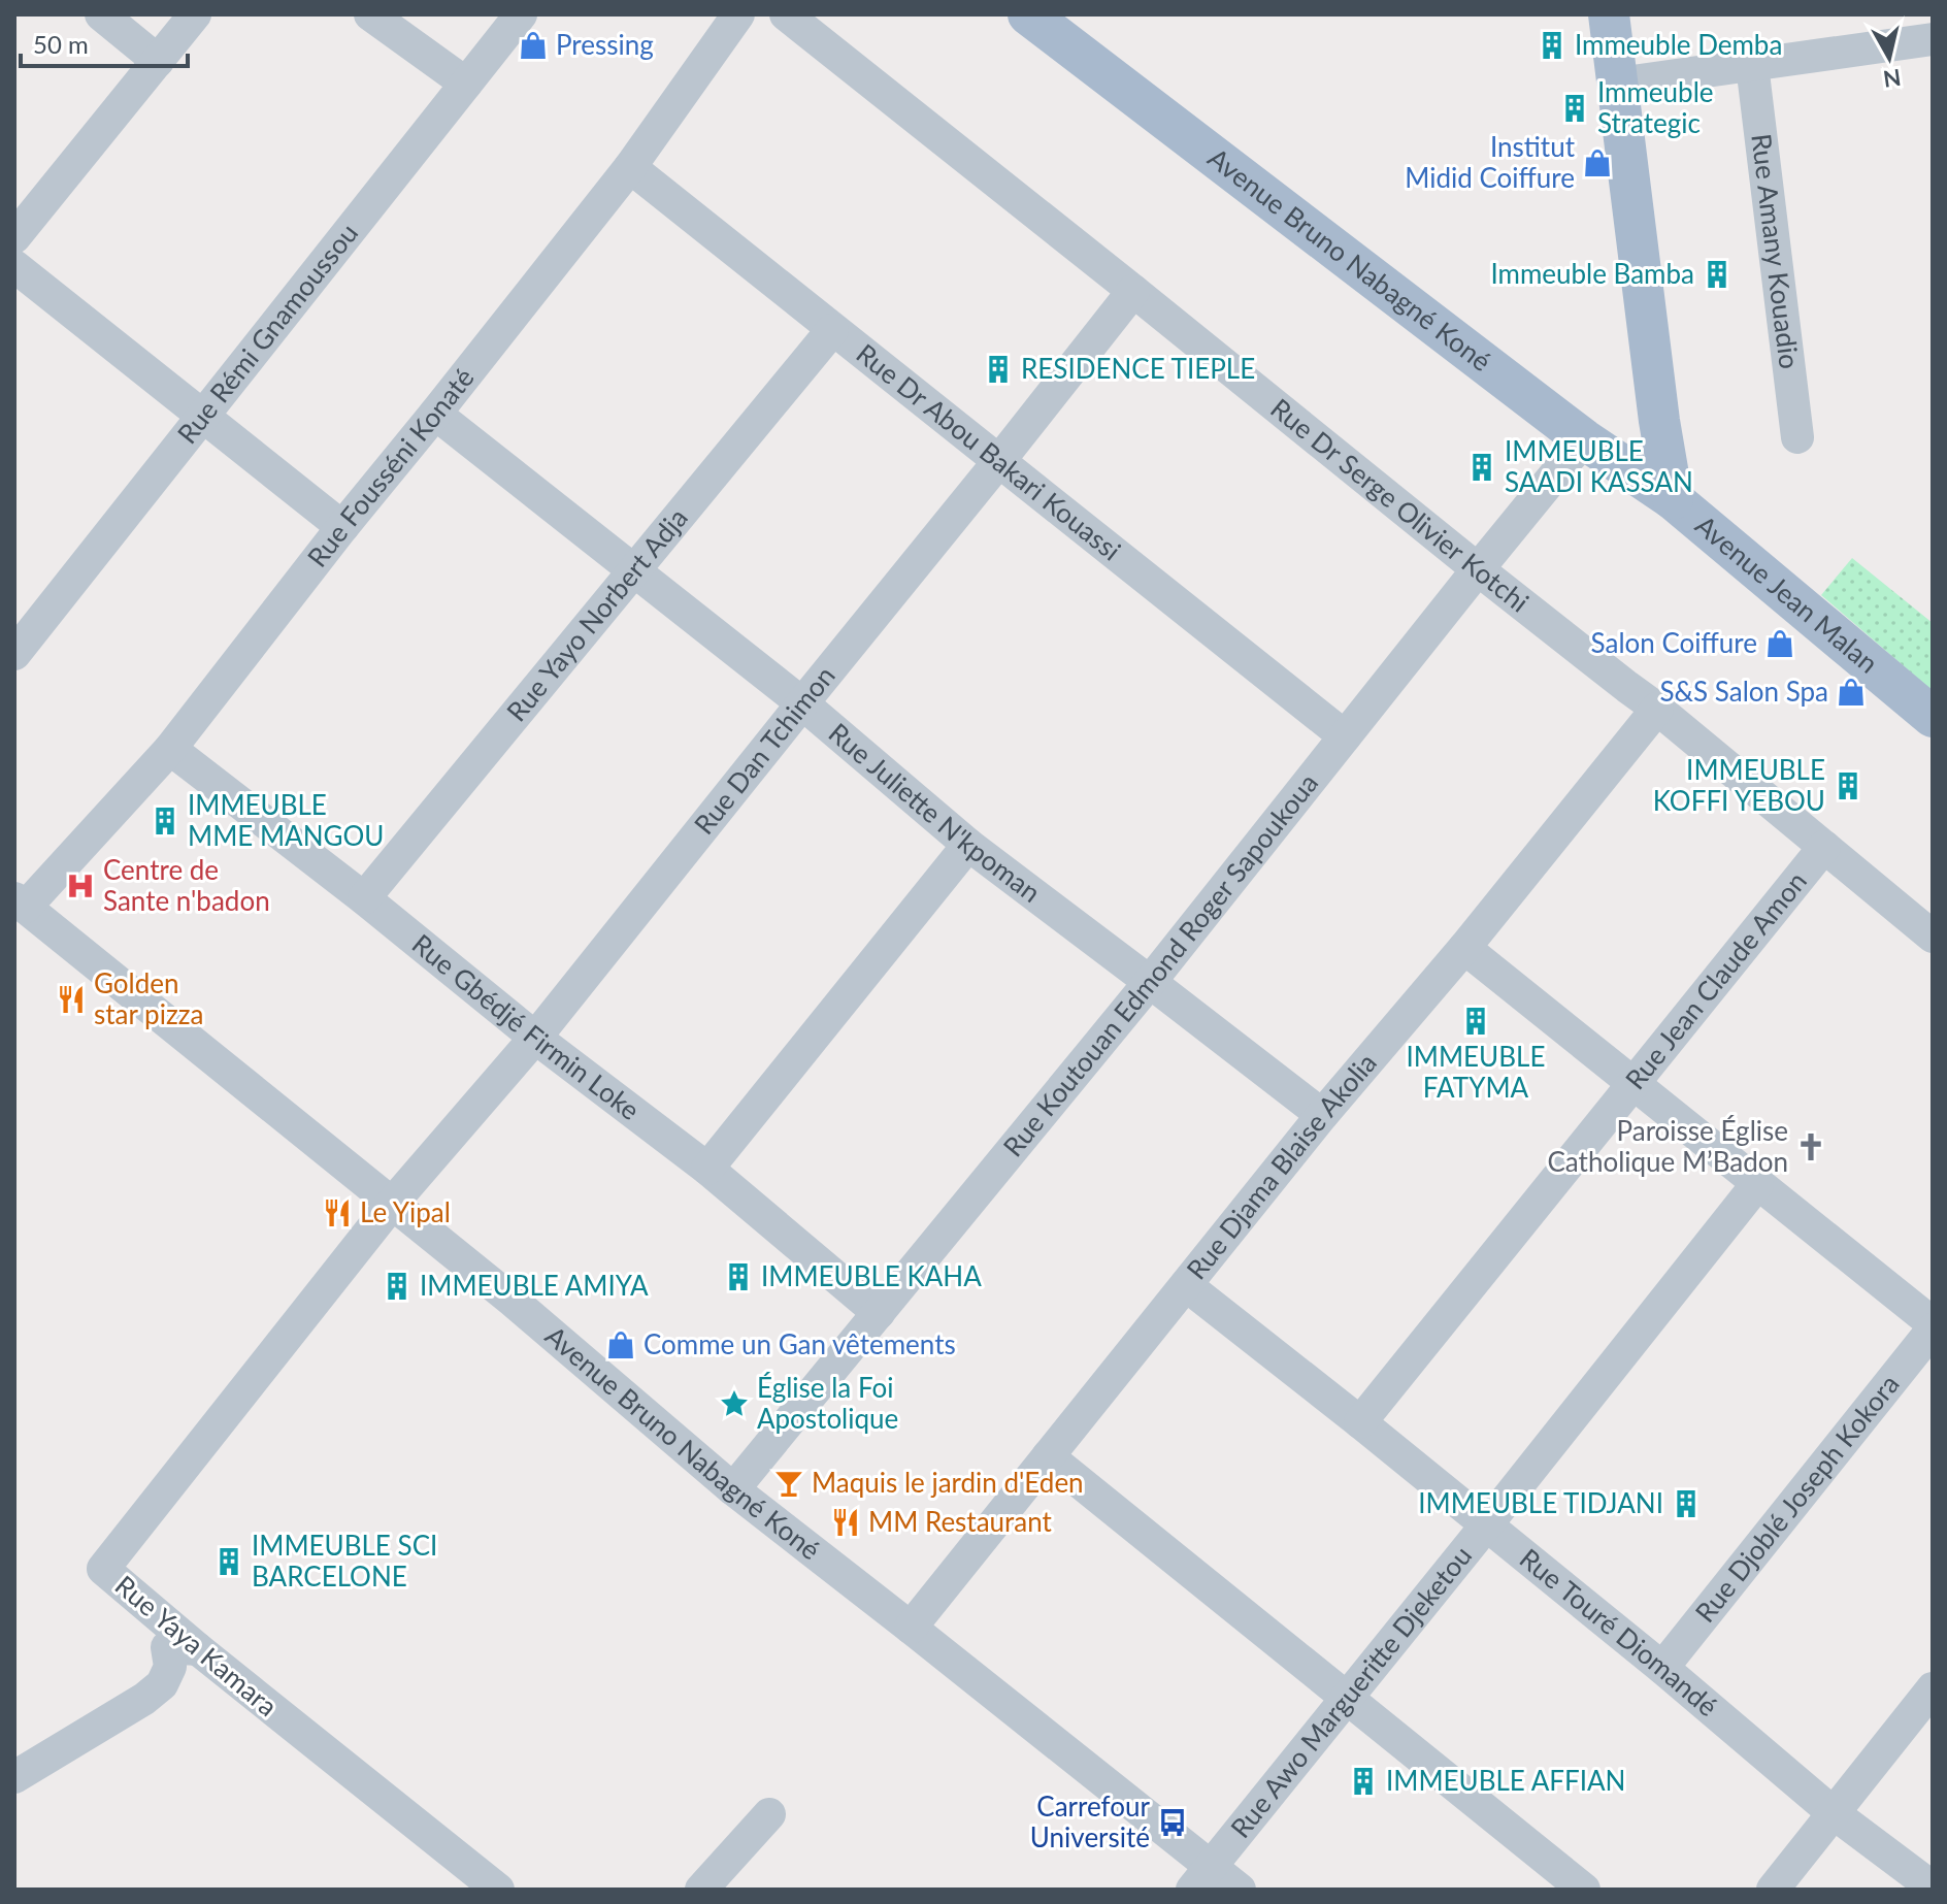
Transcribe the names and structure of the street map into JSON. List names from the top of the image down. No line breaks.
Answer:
{"streets":{"main road":["Avenue Bruno Nabagné Koné","Avenue Jean Malan"],"street":["Rue Amany Kouadio","Rue Rémi Gnamoussou","Rue Dr Abou Bakari Kouassi","Rue Fousséni Konaté","Rue Dr Serge Olivier Kotchi","Rue Yayo Norbert Adja","Rue Dan Tchimon","Rue Juliette N'kpoman","Rue Koutouan Edmond Roger Sapoukoua","Rue Jean Claude Amon","Rue Gbédjé Firmin Loke","Rue Djama Blaise Akolia","Rue Djoblé Joseph Kokora","Rue Touré Diomandé","Rue Yaya Kamara","Rue Awo Margueritte Djeketou"]},"crossings":[["Avenue Bruno Nabagné Koné","Rue Fousséni Konaté"],["Avenue Bruno Nabagné Koné","Avenue Jean Malan"],["Avenue Bruno Nabagné Koné","Rue Dan Tchimon"],["Avenue Bruno Nabagné Koné","Rue Koutouan Edmond Roger Sapoukoua"],["Avenue Bruno Nabagné Koné","Rue Djama Blaise Akolia"],["Avenue Bruno Nabagné Koné","Rue Yaya Kamara"],["Avenue Bruno Nabagné Koné","Rue Awo Margueritte Djeketou"],["Rue Dr Abou Bakari Kouassi","Rue Fousséni Konaté"],["Rue Dr Abou Bakari Kouassi","Rue Yayo Norbert Adja"],["Rue Dr Abou Bakari Kouassi","Rue Dan Tchimon"],["Rue Dr Abou Bakari Kouassi","Rue Koutouan Edmond Roger Sapoukoua"],["Rue Fousséni Konaté","Rue Juliette N'kpoman"],["Rue Fousséni Konaté","Rue Gbédjé Firmin Loke"],["Rue Dr Serge Olivier Kotchi","Rue Dan Tchimon"],["Rue Dr Serge Olivier Kotchi","Rue Koutouan Edmond Roger Sapoukoua"],["Rue Dr Serge Olivier Kotchi","Rue Jean Claude Amon"],["Rue Dr Serge Olivier Kotchi","Rue Djama Blaise Akolia"],["Rue Yayo Norbert Adja","Rue Juliette N'kpoman"],["Rue Yayo Norbert Adja","Rue Gbédjé Firmin Loke"],["Rue Dan Tchimon","Rue Juliette N'kpoman"],["Rue Dan Tchimon","Rue Gbédjé Firmin Loke"],["Rue Dan Tchimon","Rue Yaya Kamara"],["Rue Juliette N'kpoman","Rue Koutouan Edmond Roger Sapoukoua"],["Rue Juliette N'kpoman","Rue Djama Blaise Akolia"],["Rue Koutouan Edmond Roger Sapoukoua","Rue Gbédjé Firmin Loke"],["Rue Jean Claude Amon","Rue Touré Diomandé"],["Rue Djama Blaise Akolia","Rue Touré Diomandé"],["Rue Djoblé Joseph Kokora","Rue Touré Diomandé"],["Rue Touré Diomandé","Rue Awo Margueritte Djeketou"]],"places":{"shop":["Pressing","Institut Midid Coiffure","Salon Coiffure","S&S Salon Spa","Comme un Gan vêtements"],"building":["Immeuble Demba","Immeuble Strategic","Immeuble Bamba","RESIDENCE TIEPLE","IMMEUBLE SAADI KASSAN","IMMEUBLE KOFFI YEBOU","IMMEUBLE MME MANGOU","IMMEUBLE FATYMA","IMMEUBLE KAHA","IMMEUBLE AMIYA","IMMEUBLE TIDJANI","IMMEUBLE SCI BARCELONE","IMMEUBLE AFFIAN"],"hospital":["Centre de Sante n'badon"],"restaurant":["Golden star pizza","Le Yipal","MM Restaurant"],"church":["Paroisse Église Catholique M’Badon"],"place":["Église la Foi Apostolique"],"bar":["Maquis le jardin d'Eden"],"bus stop":["Carrefour Université"]},"scale_bar":"50 m","north":"bottom"}
